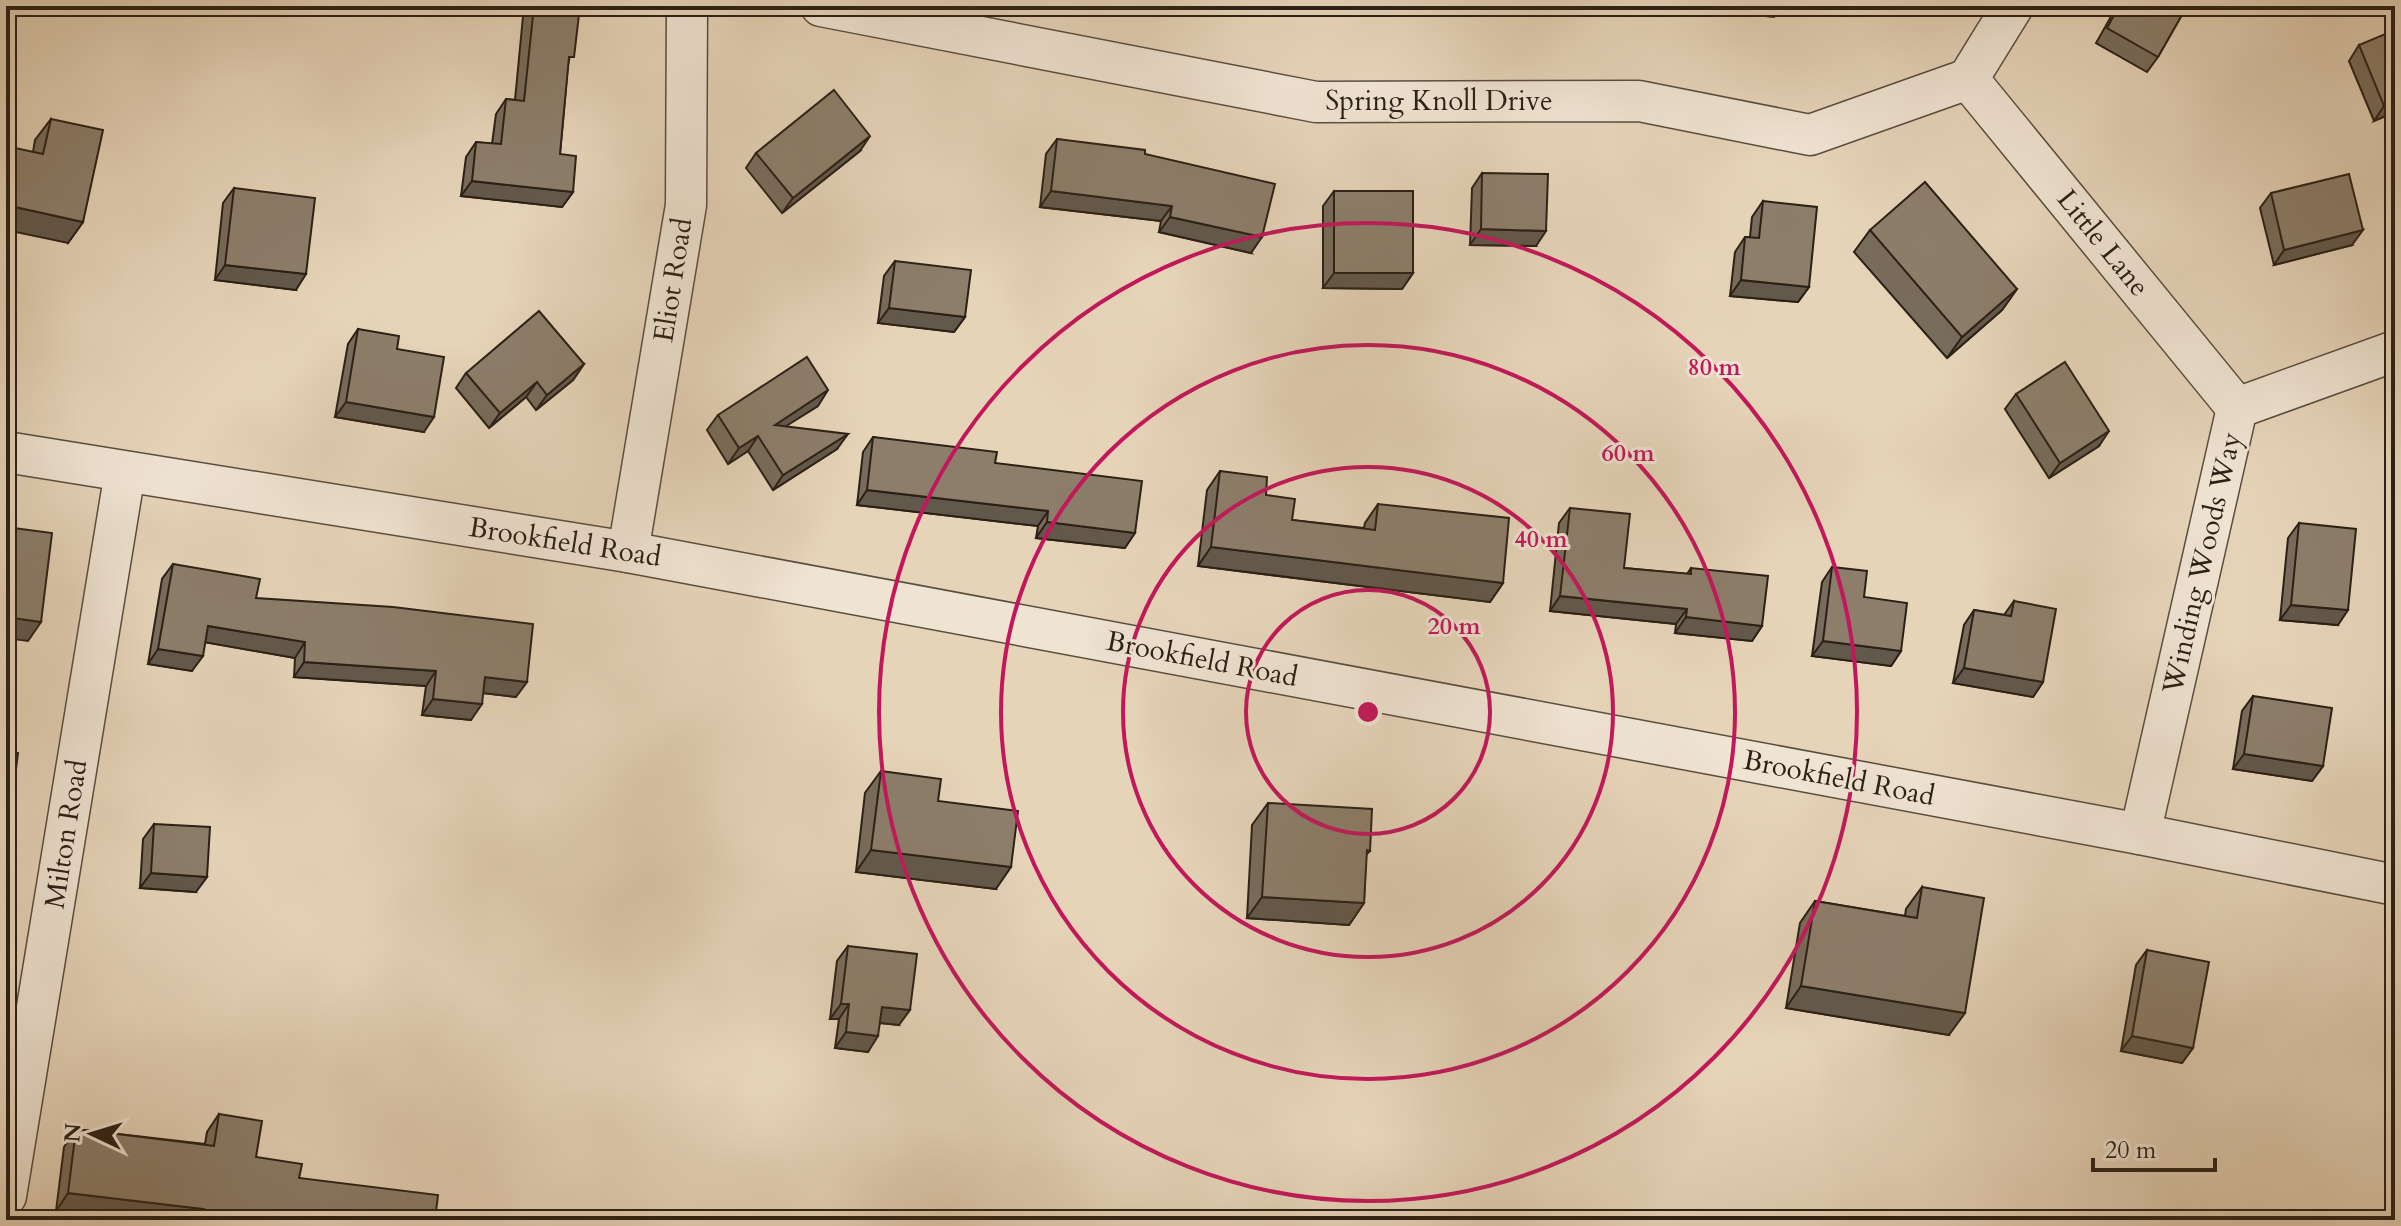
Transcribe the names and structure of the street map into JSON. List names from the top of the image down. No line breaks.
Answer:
{"streets":{"street":["Spring Knoll Drive","Little Lane","Eliot Road","Brookfield Road","Winding Woods Way","Milton Road"]},"crossings":[["Spring Knoll Drive","Little Lane"],["Little Lane","Winding Woods Way"],["Eliot Road","Brookfield Road"],["Brookfield Road","Winding Woods Way"],["Brookfield Road","Milton Road"]],"scale_bar":"20 m","north":"left","rings":["80 m","60 m","40 m","20 m"]}
